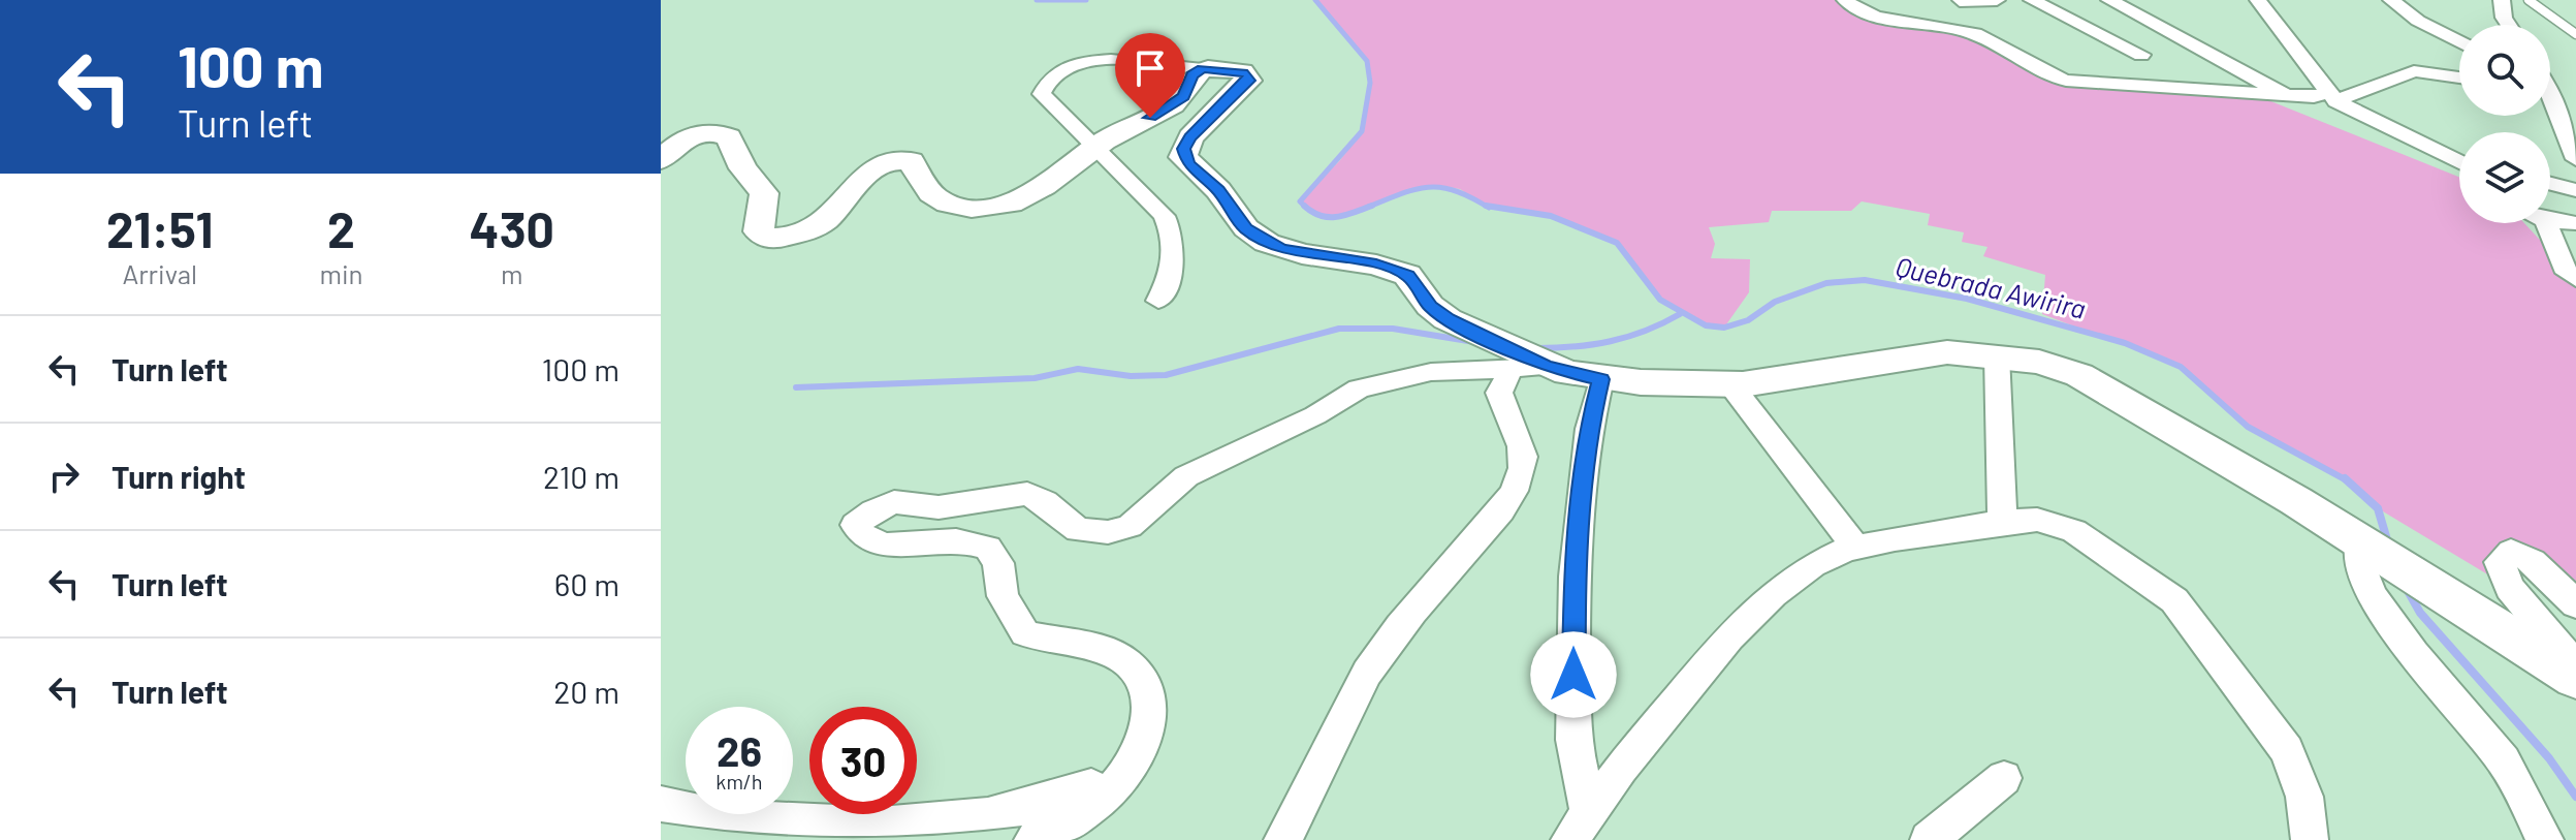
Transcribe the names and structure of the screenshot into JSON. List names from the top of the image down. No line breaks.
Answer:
{"water":["Quebrada Awirira"],"page":{"turn":["100 m","Turn left"],"eta":["21:51","Arrival","2","min","430","m"],"list":[{"name":"Turn left","value":"100 m"},{"name":"Turn right","value":"210 m"},{"name":"Turn left","value":"60 m"},{"name":"Turn left","value":"20 m"}],"speed":"26 km/h","limit":"30"}}
